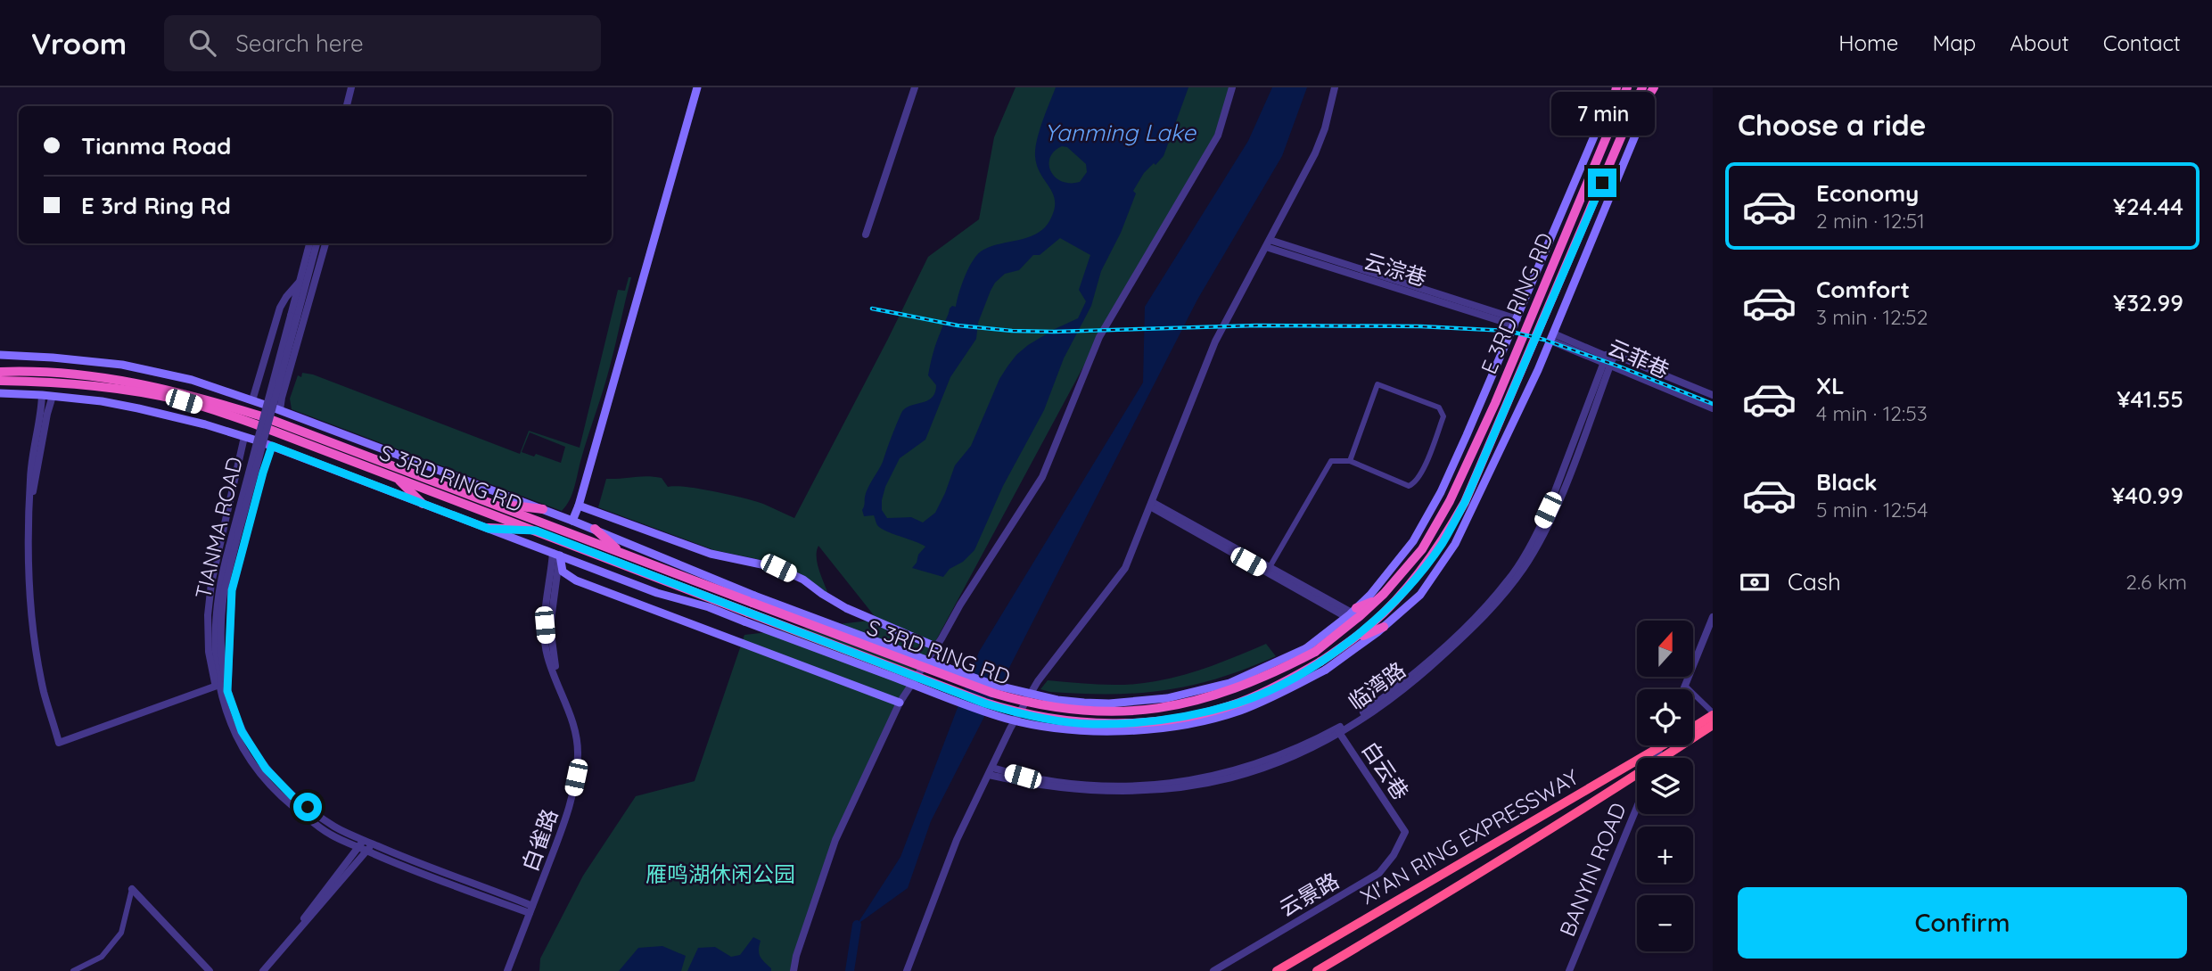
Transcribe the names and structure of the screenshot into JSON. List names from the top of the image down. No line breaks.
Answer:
{"streets":{"highway":["E 3RD RING RD","S 3RD RING RD","XI'AN RING EXPRESSWAY"],"street":["云淙巷","云菲巷","TIANMA ROAD","临湾路","白云巷","白雀路","BANYIN ROAD","云景路"]},"crossings":[["E 3RD RING RD","S 3RD RING RD"],["云菲巷","临湾路"],["TIANMA ROAD","白雀路"],["临湾路","白云巷"],["白云巷","云景路"]],"water":["Yanming Lake"],"parks":["雁鸣湖休闲公园"],"north":"top","page":{"header":"Vroom","search":"Search here","nav":["Home","Map","About","Contact"],"heading":"Choose a ride","bubble":"7 min","banner":["Tianma Road","E 3rd Ring Rd"],"list":[{"name":"Economy","note":"2 min · 12:51","value":"¥24.44"},{"name":"Comfort","note":"3 min · 12:52","value":"¥32.99"},{"name":"XL","note":"4 min · 12:53","value":"¥41.55"},{"name":"Black","note":"5 min · 12:54","value":"¥40.99"}],"pay":["Cash","2.6 km"],"map_buttons":["+","−"],"buttons":"Confirm"}}
